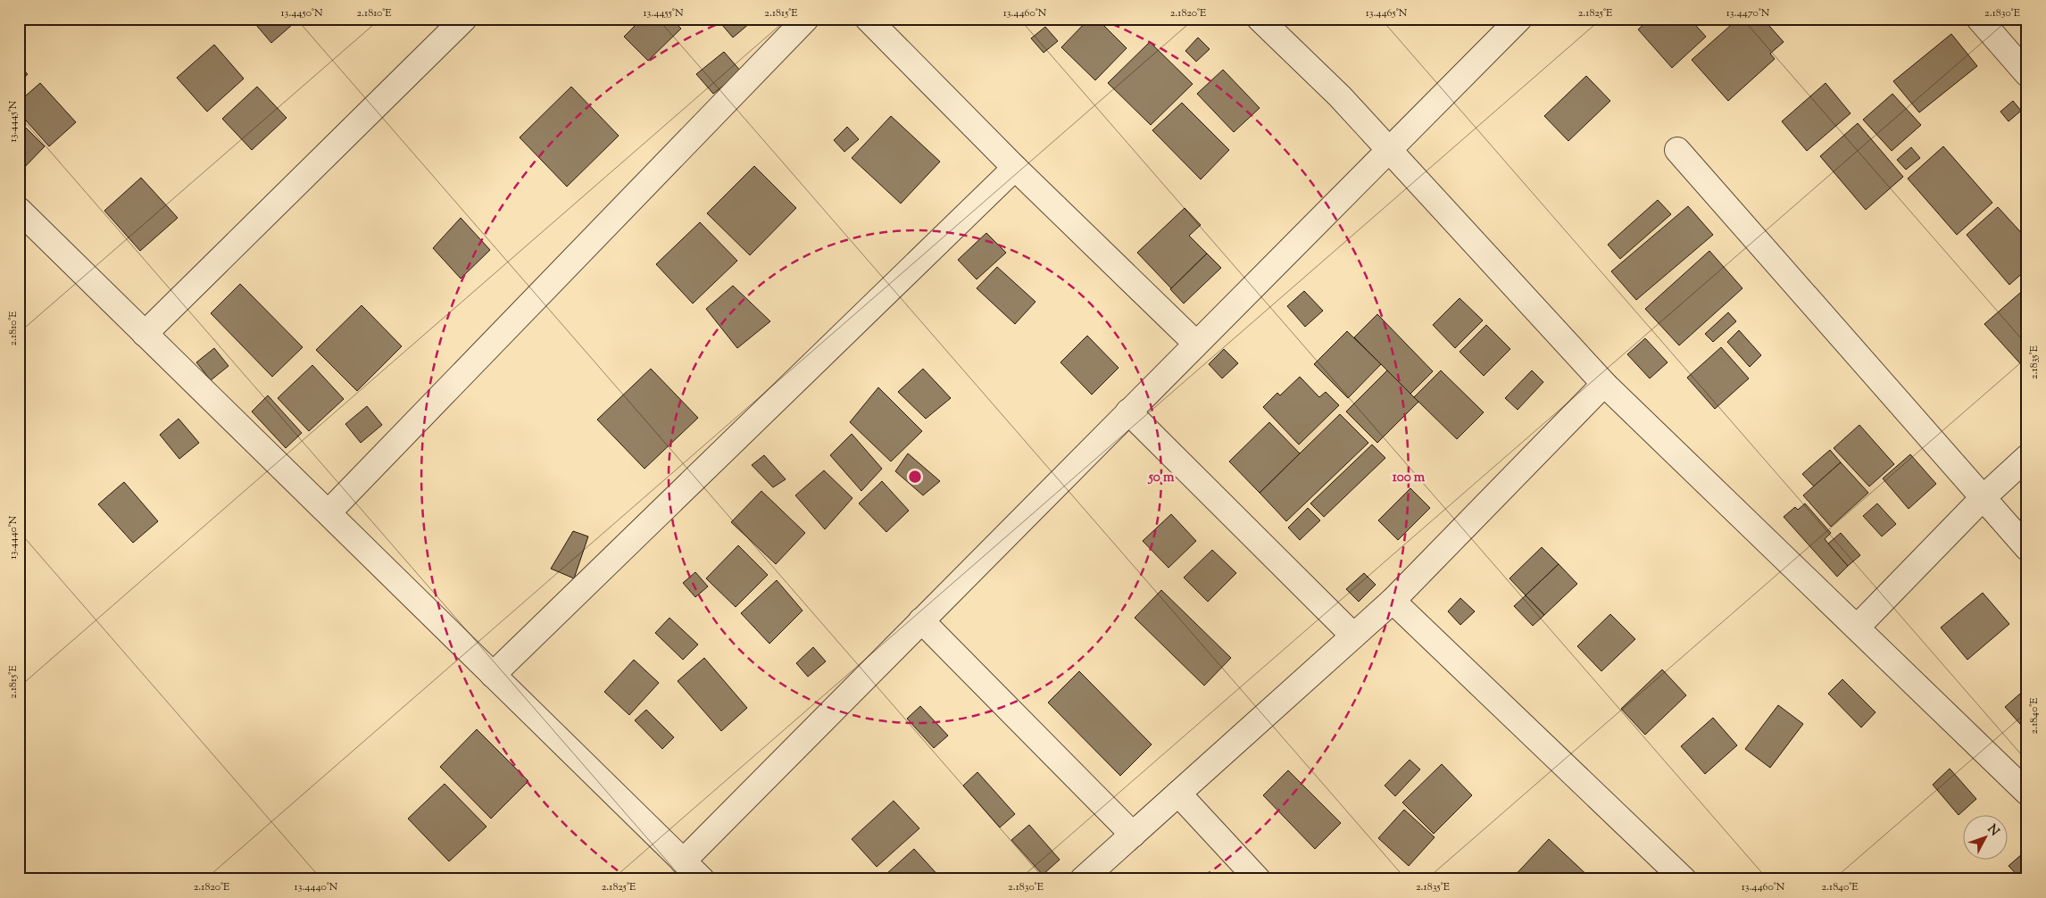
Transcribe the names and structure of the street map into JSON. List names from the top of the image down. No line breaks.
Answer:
{"north":"top right","coordinates":["13.4450°N","2.1810°E","13.4455°N","2.1815°E","13.4460°N","2.1820°E","13.4465°N","2.1825°E","13.4470°N","2.1830°E","13.4445°N","2.1835°E","13.4440°N","2.1840°E"],"rings":["50 m","100 m"]}
